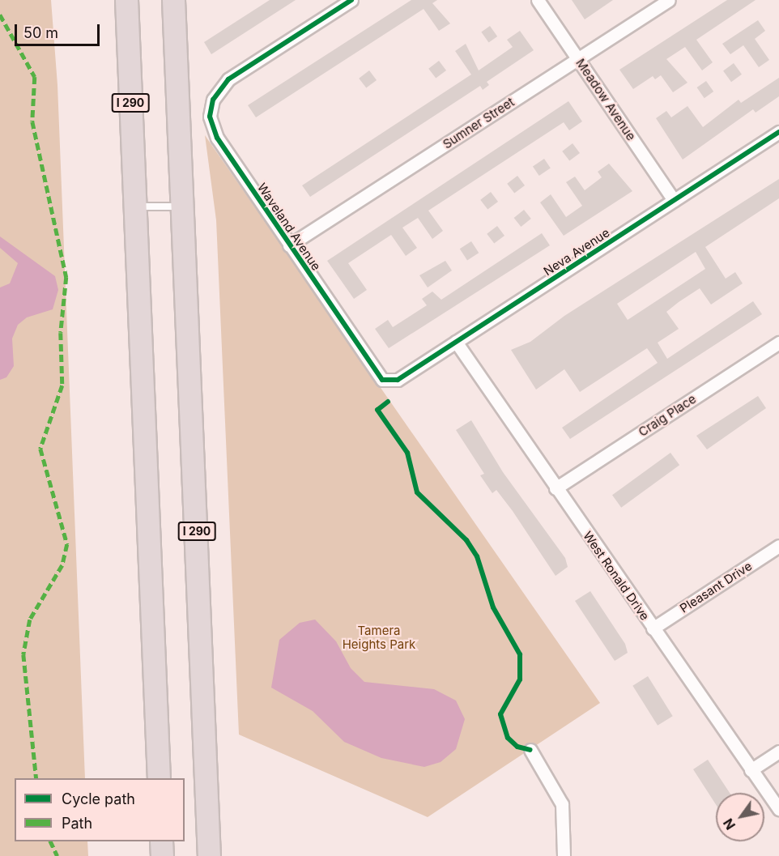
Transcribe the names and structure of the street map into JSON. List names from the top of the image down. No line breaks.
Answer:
{"streets":{"highway":["I 290"],"street":["Meadow Avenue","Sumner Street","Waveland Avenue","Neva Avenue","Craig Place","West Ronald Drive","Pleasant Drive"]},"crossings":[["Meadow Avenue","Sumner Street"],["Meadow Avenue","Neva Avenue"],["Sumner Street","Waveland Avenue"],["Waveland Avenue","Neva Avenue"],["Neva Avenue","West Ronald Drive"],["Craig Place","West Ronald Drive"],["West Ronald Drive","Pleasant Drive"]],"parks":["Tamera Heights Park"],"legend":["Cycle path","Path"],"scale_bar":"50 m","north":"bottom left"}
